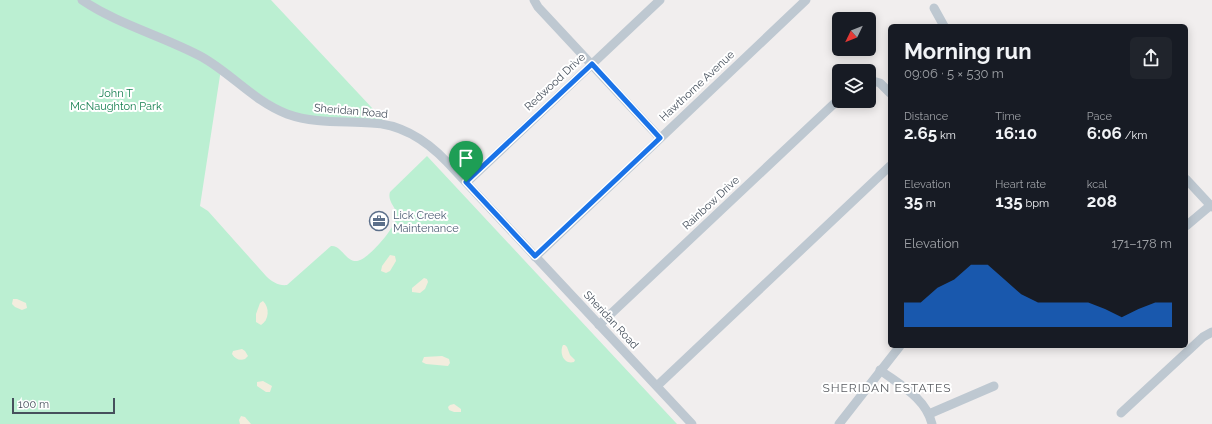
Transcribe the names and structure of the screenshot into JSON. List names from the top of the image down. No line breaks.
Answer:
{"streets":{"street":["Redwood Drive","Hawthorne Avenue","Sheridan Road","Rainbow Drive"]},"crossings":[["Redwood Drive","Sheridan Road"],["Hawthorne Avenue","Sheridan Road"],["Sheridan Road","Rainbow Drive"]],"districts":["SHERIDAN ESTATES"],"parks":["John T McNaughton Park"],"places":{"office":["Lick Creek Maintenance"]},"scale_bar":"100 m","north":"bottom left","page":{"heading":["Morning run","09:06 · 5 × 530 m"],"stats":[["Distance","2.65 km"],["Time","16:10"],["Pace","6:06 /km"],["Elevation","35 m"],["Heart rate","135 bpm"],["kcal","208"]],"chart":["Elevation","171–178 m"],"scale":"100 m"}}
